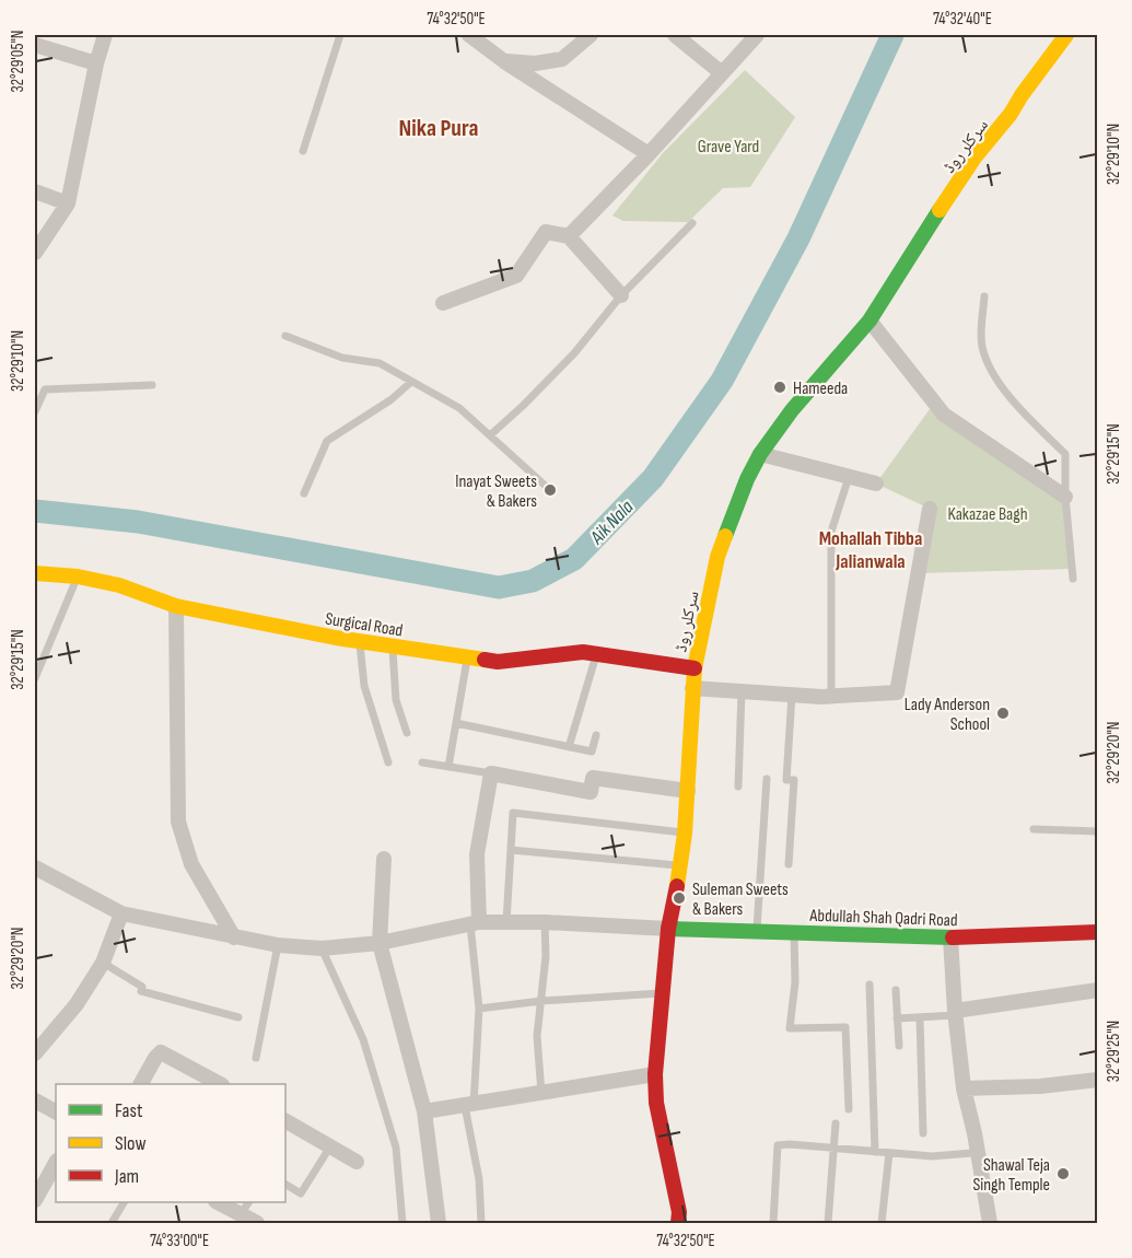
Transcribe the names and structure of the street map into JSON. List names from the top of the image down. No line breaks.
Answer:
{"streets":{"main road":["سرکلر روڈ","Surgical Road","Abdullah Shah Qadri Road"]},"crossings":[["سرکلر روڈ","Surgical Road"],["سرکلر روڈ","Abdullah Shah Qadri Road"]],"districts":["Nika Pura","Mohallah Tibba Jalianwala"],"water":["Aik Nala"],"parks":["Grave Yard","Kakazae Bagh"],"places":["Hameeda","Inayat Sweets & Bakers","Lady Anderson School","Suleman Sweets & Bakers","Shawal Teja Singh Temple"],"legend":["Fast","Slow","Jam"],"coordinates":["74°32'50\"E","74°32'40\"E","32°29'05\"N","32°29'10\"N","32°29'15\"N","32°29'20\"N","32°29'25\"N","74°33'00\"E"]}
